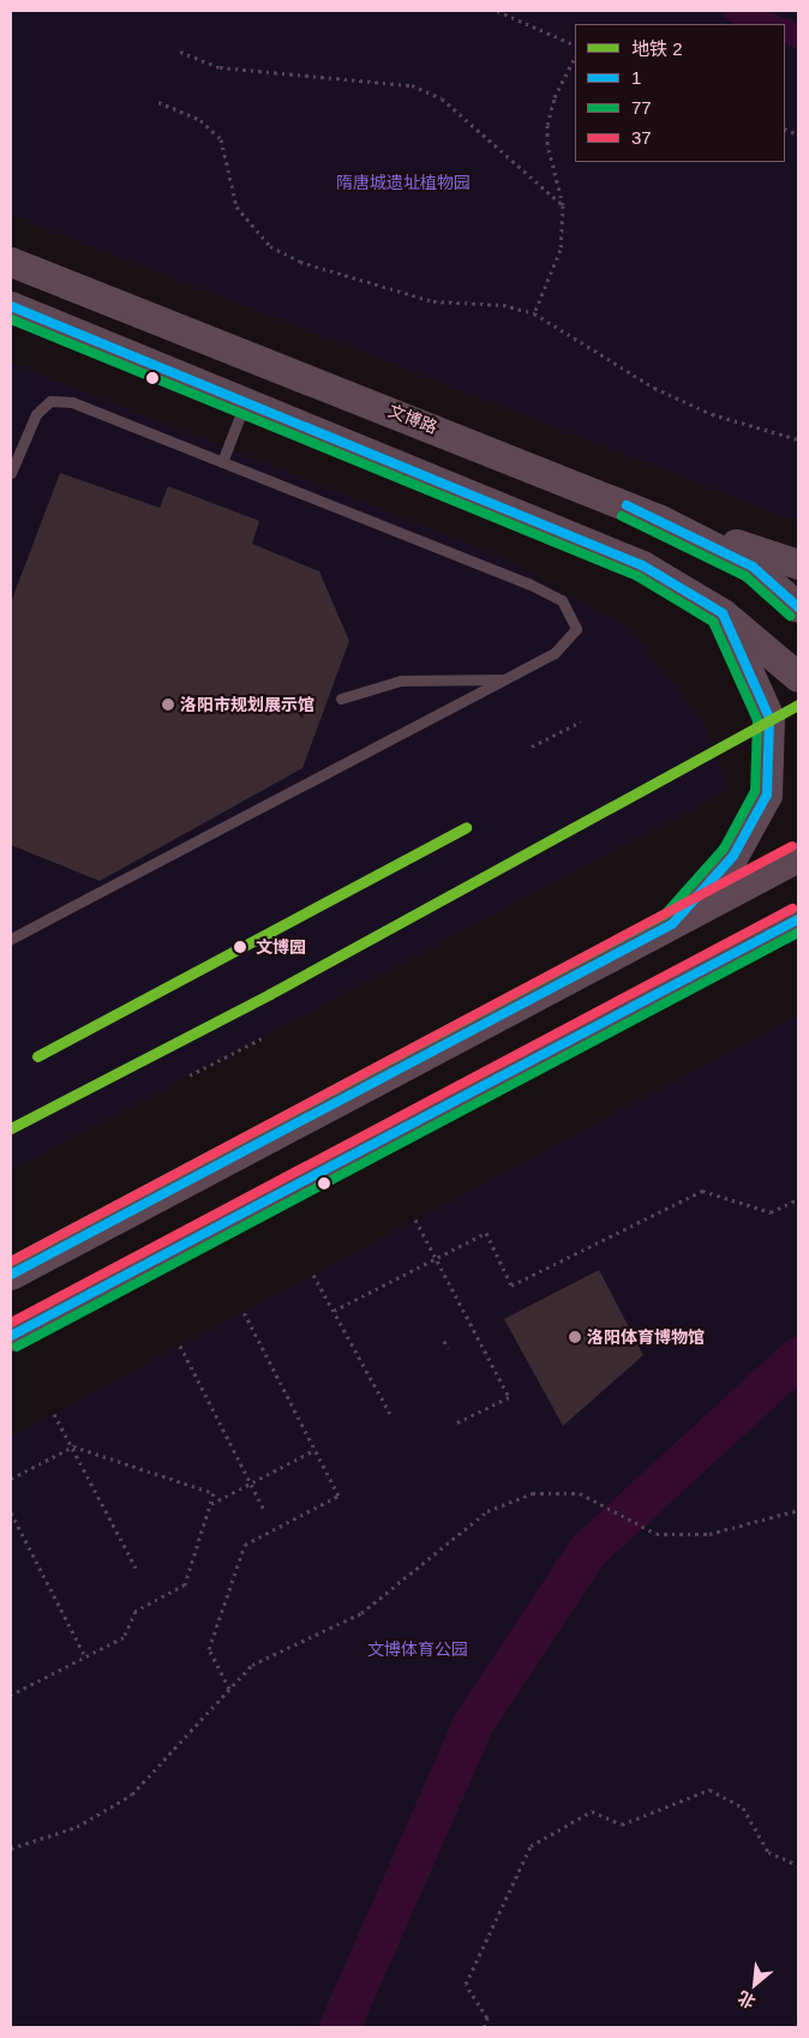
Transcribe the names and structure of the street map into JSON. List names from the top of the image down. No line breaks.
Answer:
{"streets":{"main road":["文博路"]},"parks":["隋唐城遗址植物园","文博体育公园"],"places":["洛阳市规划展示馆","文博园","洛阳体育博物馆"],"lines":["transit line 1","transit line 77","metro line 2","transit line 37"],"legend":["地铁 2","1","77","37"],"north":"bottom left"}
